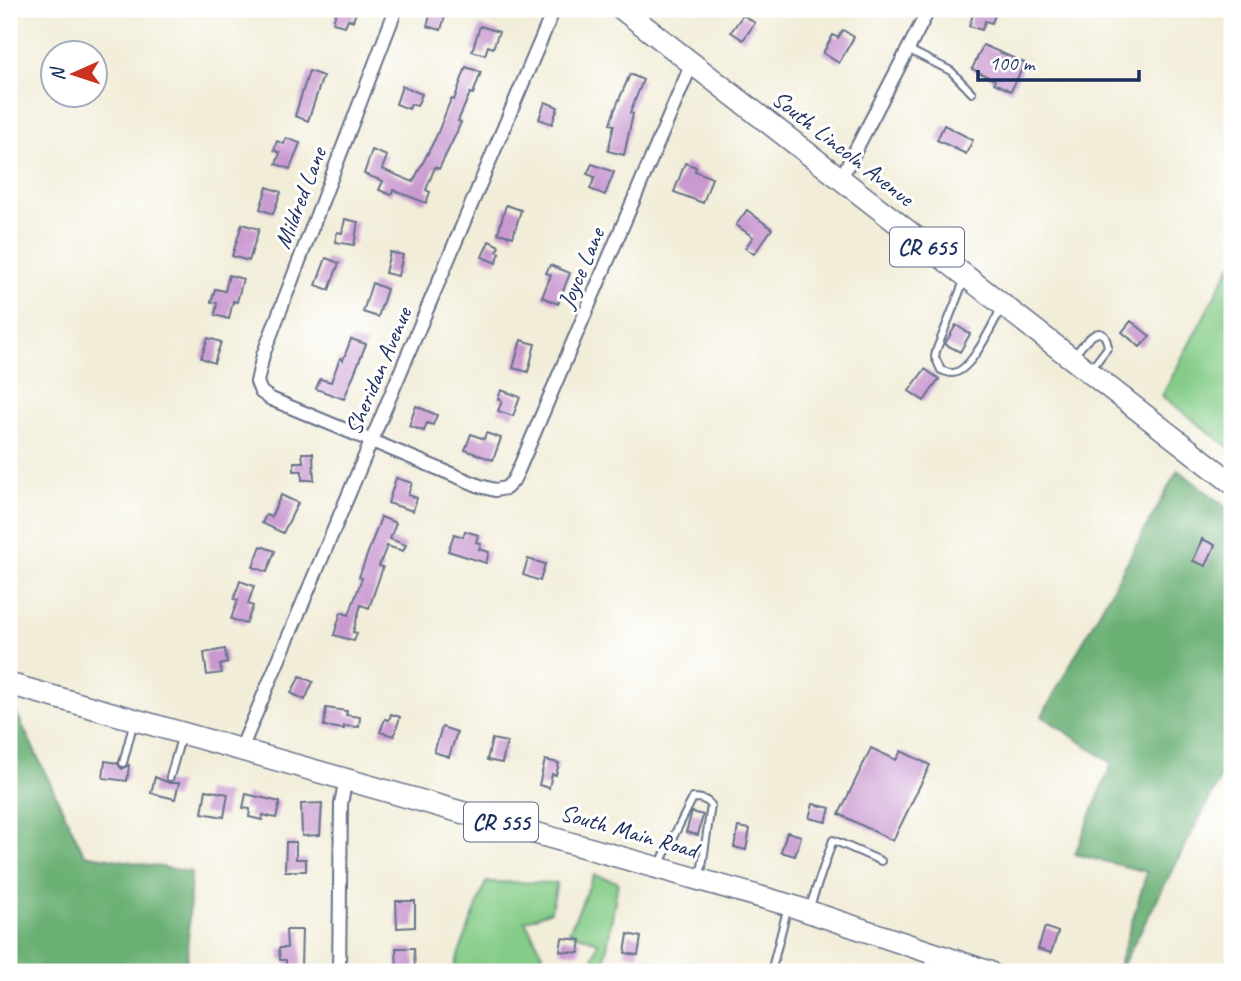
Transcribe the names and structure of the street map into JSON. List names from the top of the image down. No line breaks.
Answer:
{"streets":{"main road":["South Lincoln Avenue","CR 655","CR 555","South Main Road"],"street":["Mildred Lane","Joyce Lane","Sheridan Avenue"]},"crossings":[["South Lincoln Avenue","Joyce Lane"],["Mildred Lane","Joyce Lane"],["Mildred Lane","Sheridan Avenue"],["Joyce Lane","Sheridan Avenue"],["Sheridan Avenue","South Main Road"]],"scale_bar":"100 m","north":"left"}
